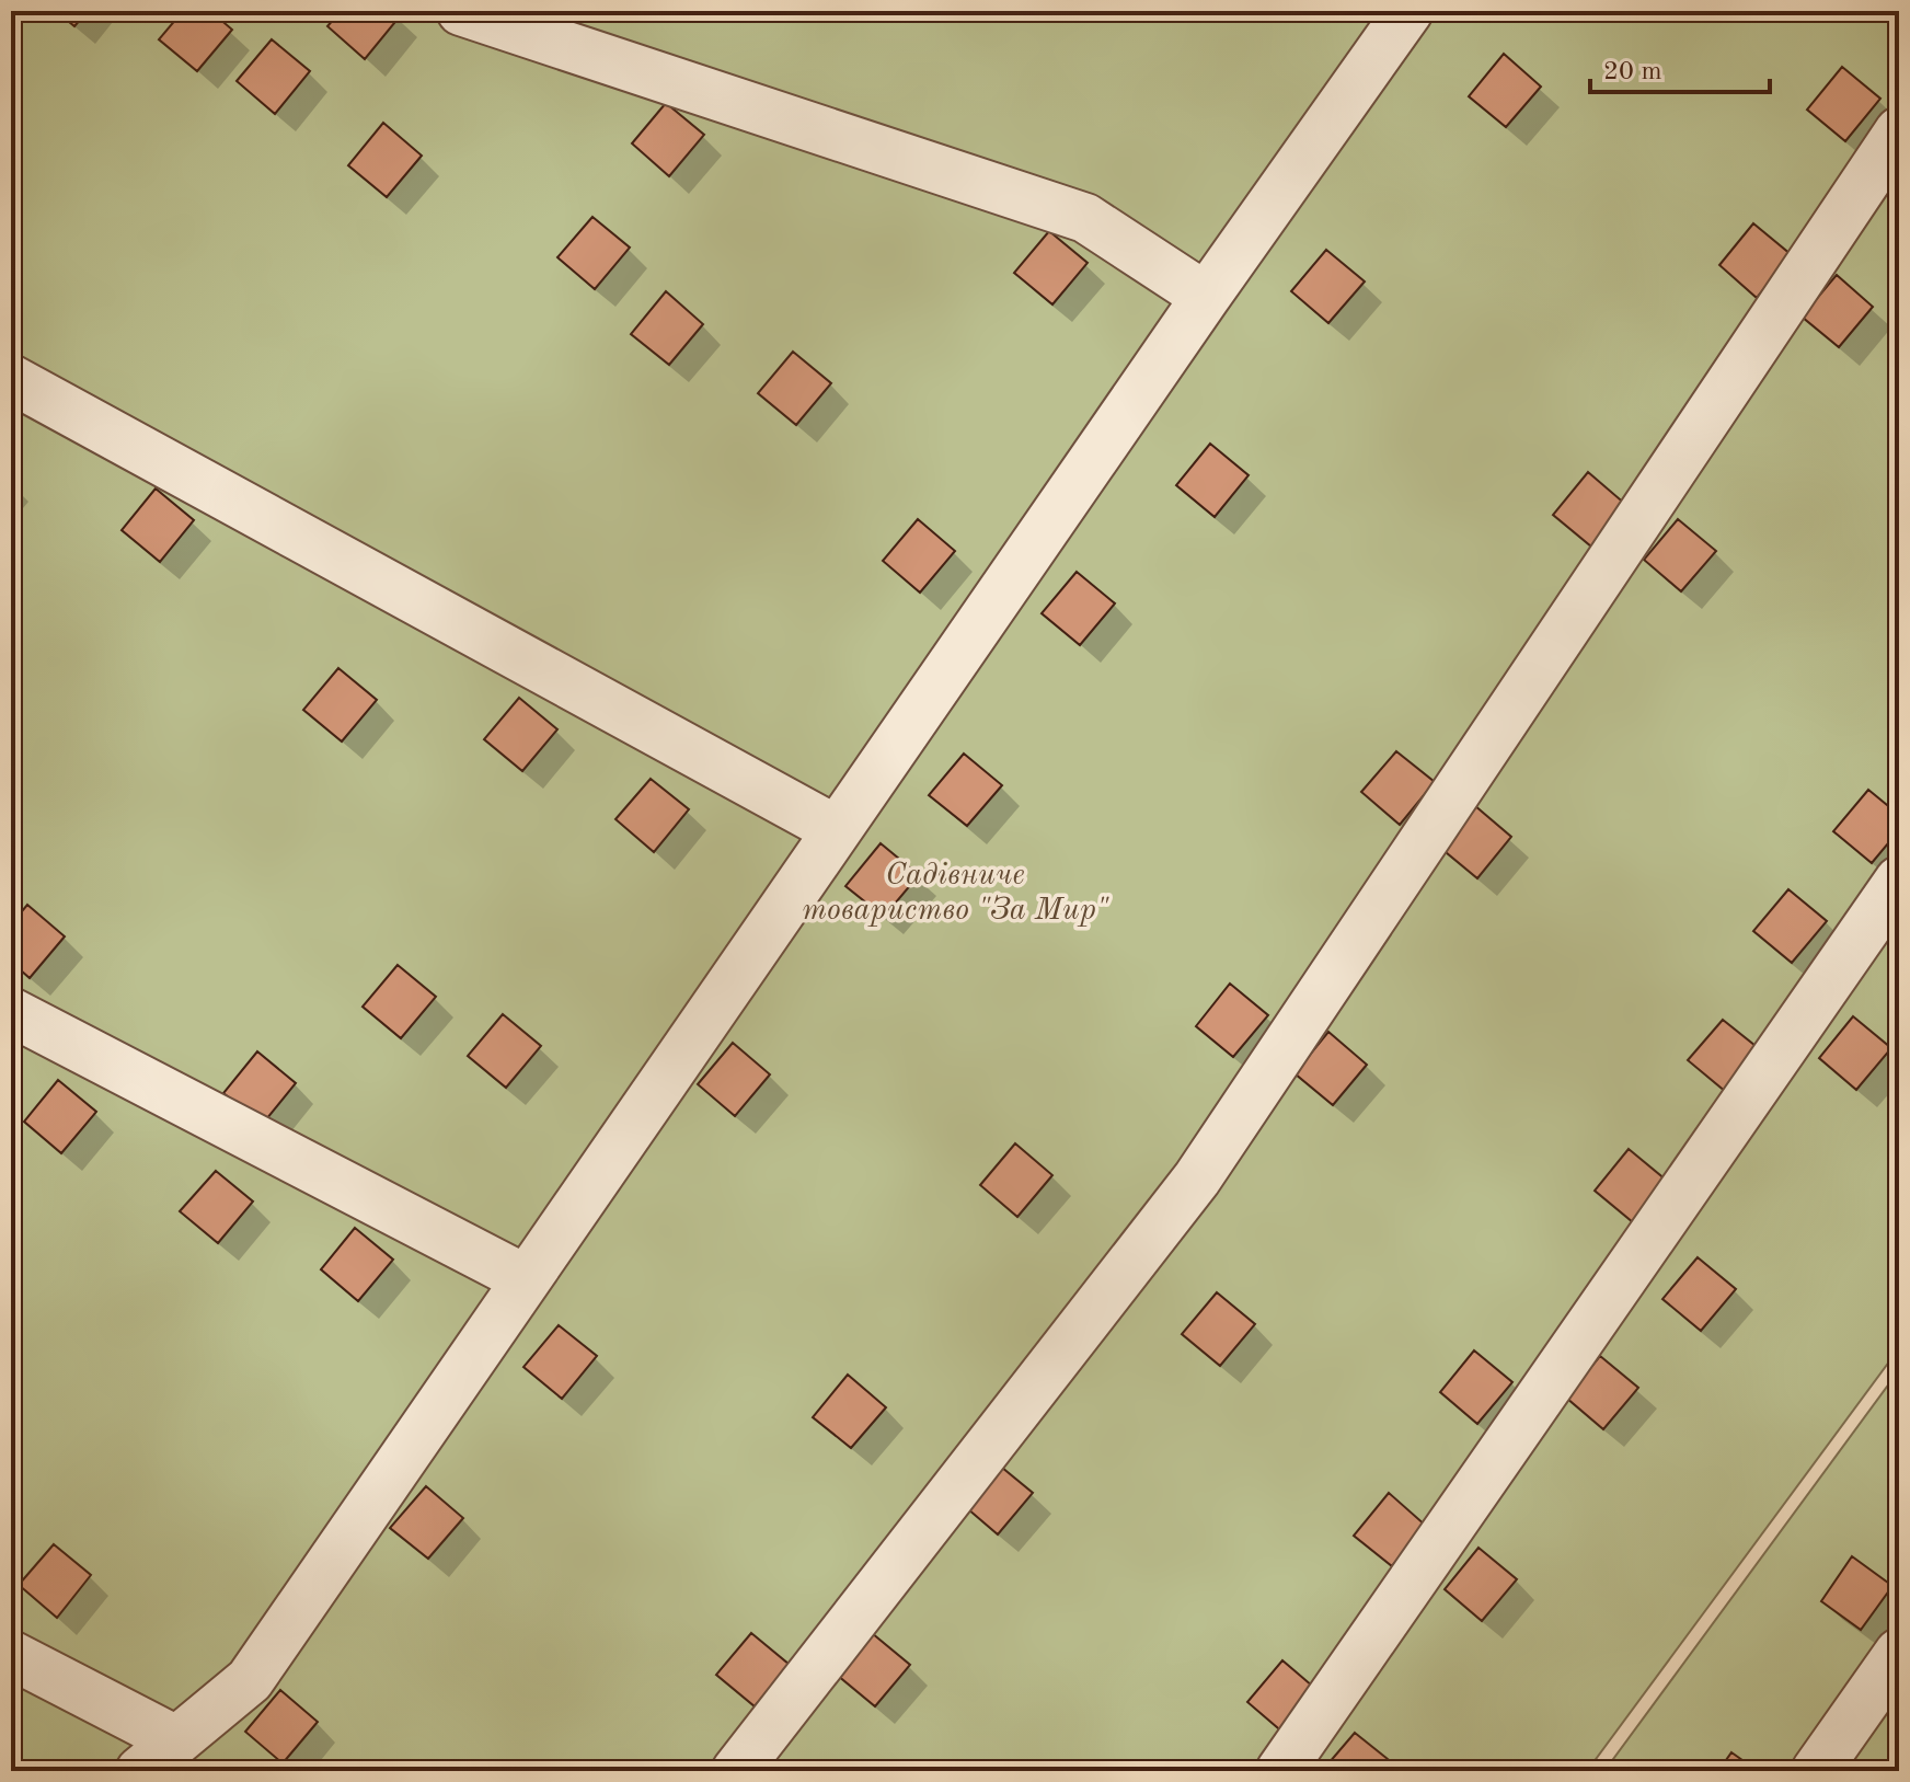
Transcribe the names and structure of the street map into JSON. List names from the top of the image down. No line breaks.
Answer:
{"parks":["Садівниче товариство \"За Мир\""],"scale_bar":"20 m"}
